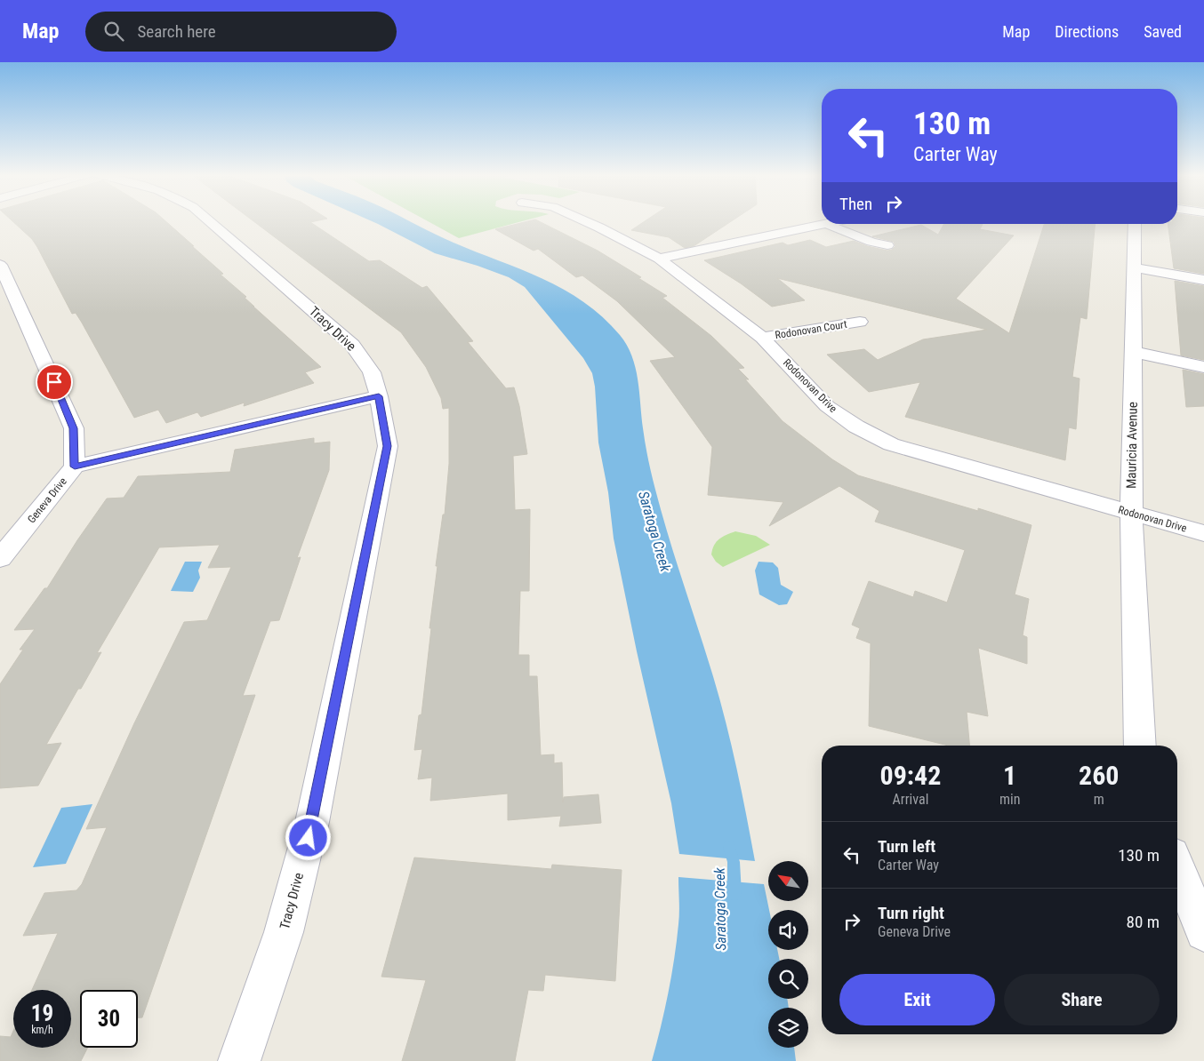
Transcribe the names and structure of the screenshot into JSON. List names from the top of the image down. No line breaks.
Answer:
{"streets":{"street":["Tracy Drive","Rodonovan Court","Rodonovan Drive","Mauricia Avenue","Geneva Drive"]},"crossings":[["Rodonovan Court","Rodonovan Drive"],["Rodonovan Drive","Mauricia Avenue"]],"water":["Saratoga Creek"],"north":"top left","page":{"header":"Map","search":"Search here","nav":["Map","Directions","Saved"],"turn":["130 m","Carter Way"],"then":"Then","eta":["09:42","Arrival","1","min","260","m"],"list":[{"name":"Turn left","note":"Carter Way","value":"130 m"},{"name":"Turn right","note":"Geneva Drive","value":"80 m"}],"buttons":["Exit","Share"],"speed":"19 km/h","limit":"30"}}
